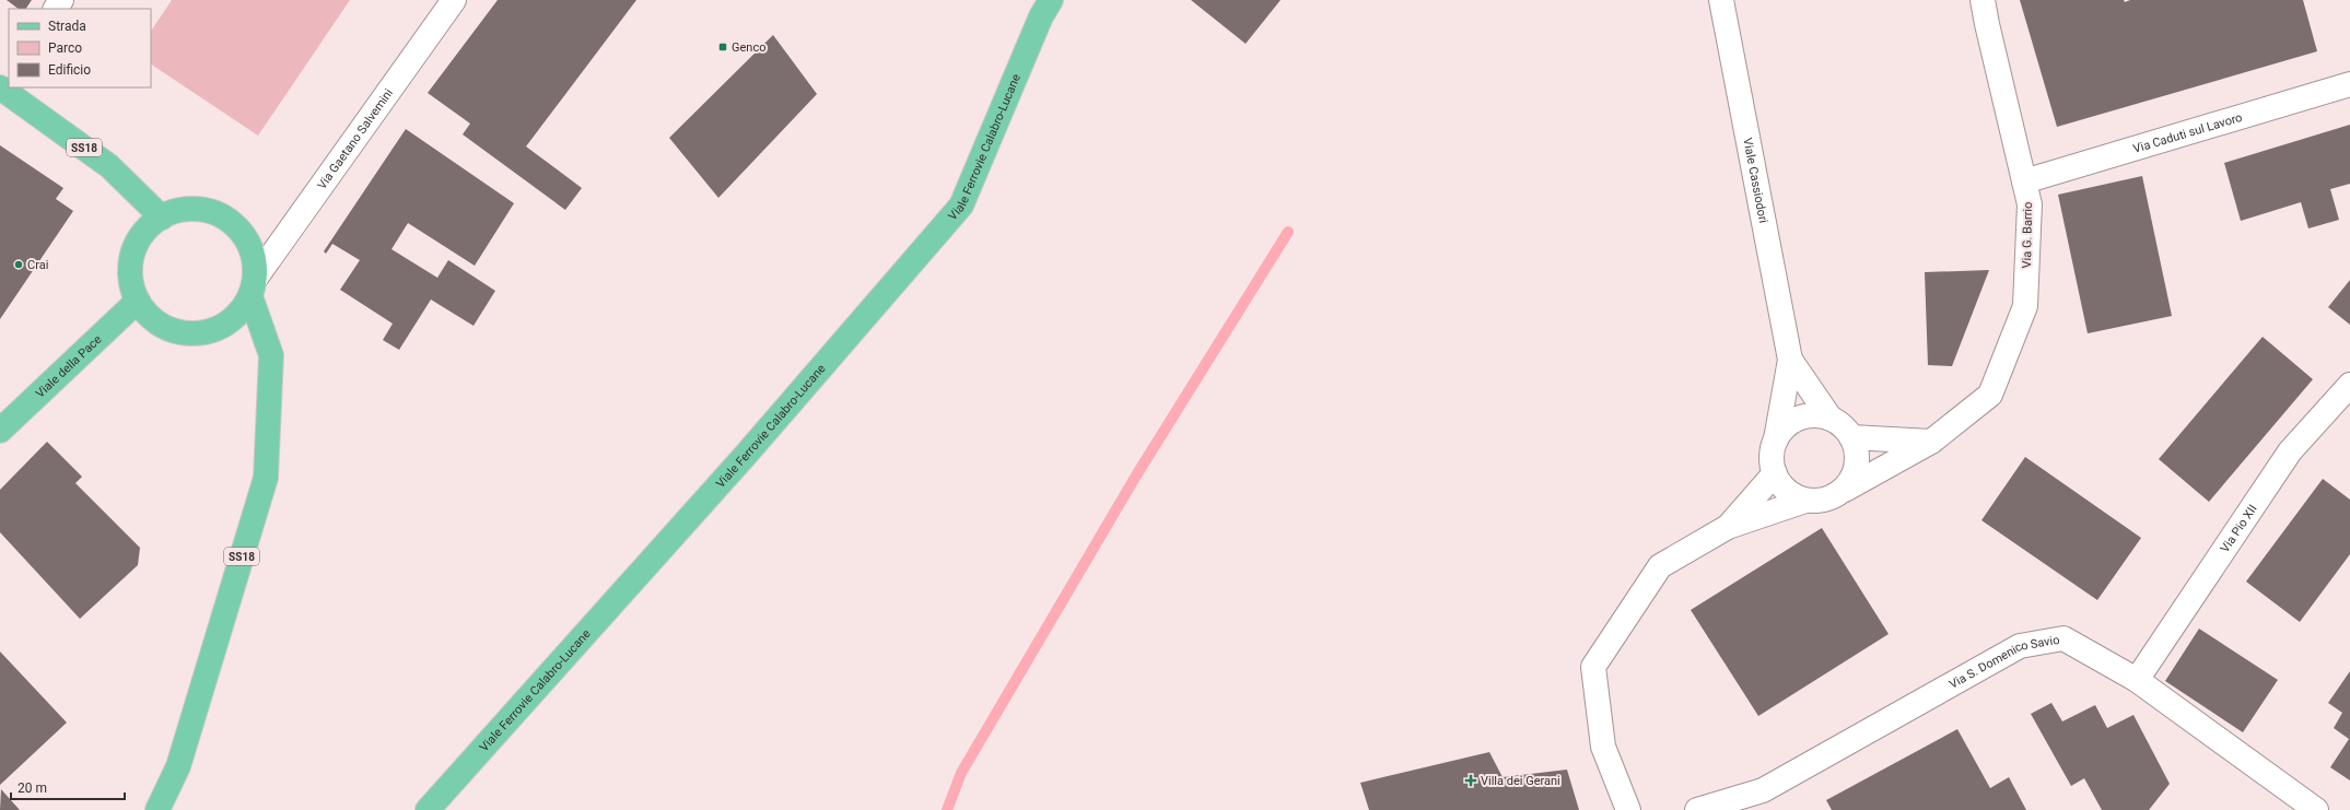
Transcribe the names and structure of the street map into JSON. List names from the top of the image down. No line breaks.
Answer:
{"streets":{"main road":["Viale Ferrovie Calabro-Lucane","SS18","Viale della Pace"],"street":["Via Caduti sul Lavoro","Via Gaetano Salvemini","Viale Cassiodori","Via G. Barrio","Via Pio XII","Via S. Domenico Savio"]},"crossings":[["Via Caduti sul Lavoro","Via G. Barrio"],["Via Gaetano Salvemini","SS18"],["Via Gaetano Salvemini","Viale della Pace"],["SS18","Viale della Pace"],["Viale Cassiodori","Via G. Barrio"],["Via Pio XII","Via S. Domenico Savio"]],"places":{"transit":["Genco"],"other":["Crai"],"health":["Villa dei Gerani"]},"legend":["Strada","Parco","Edificio"],"scale_bar":"20 m"}
